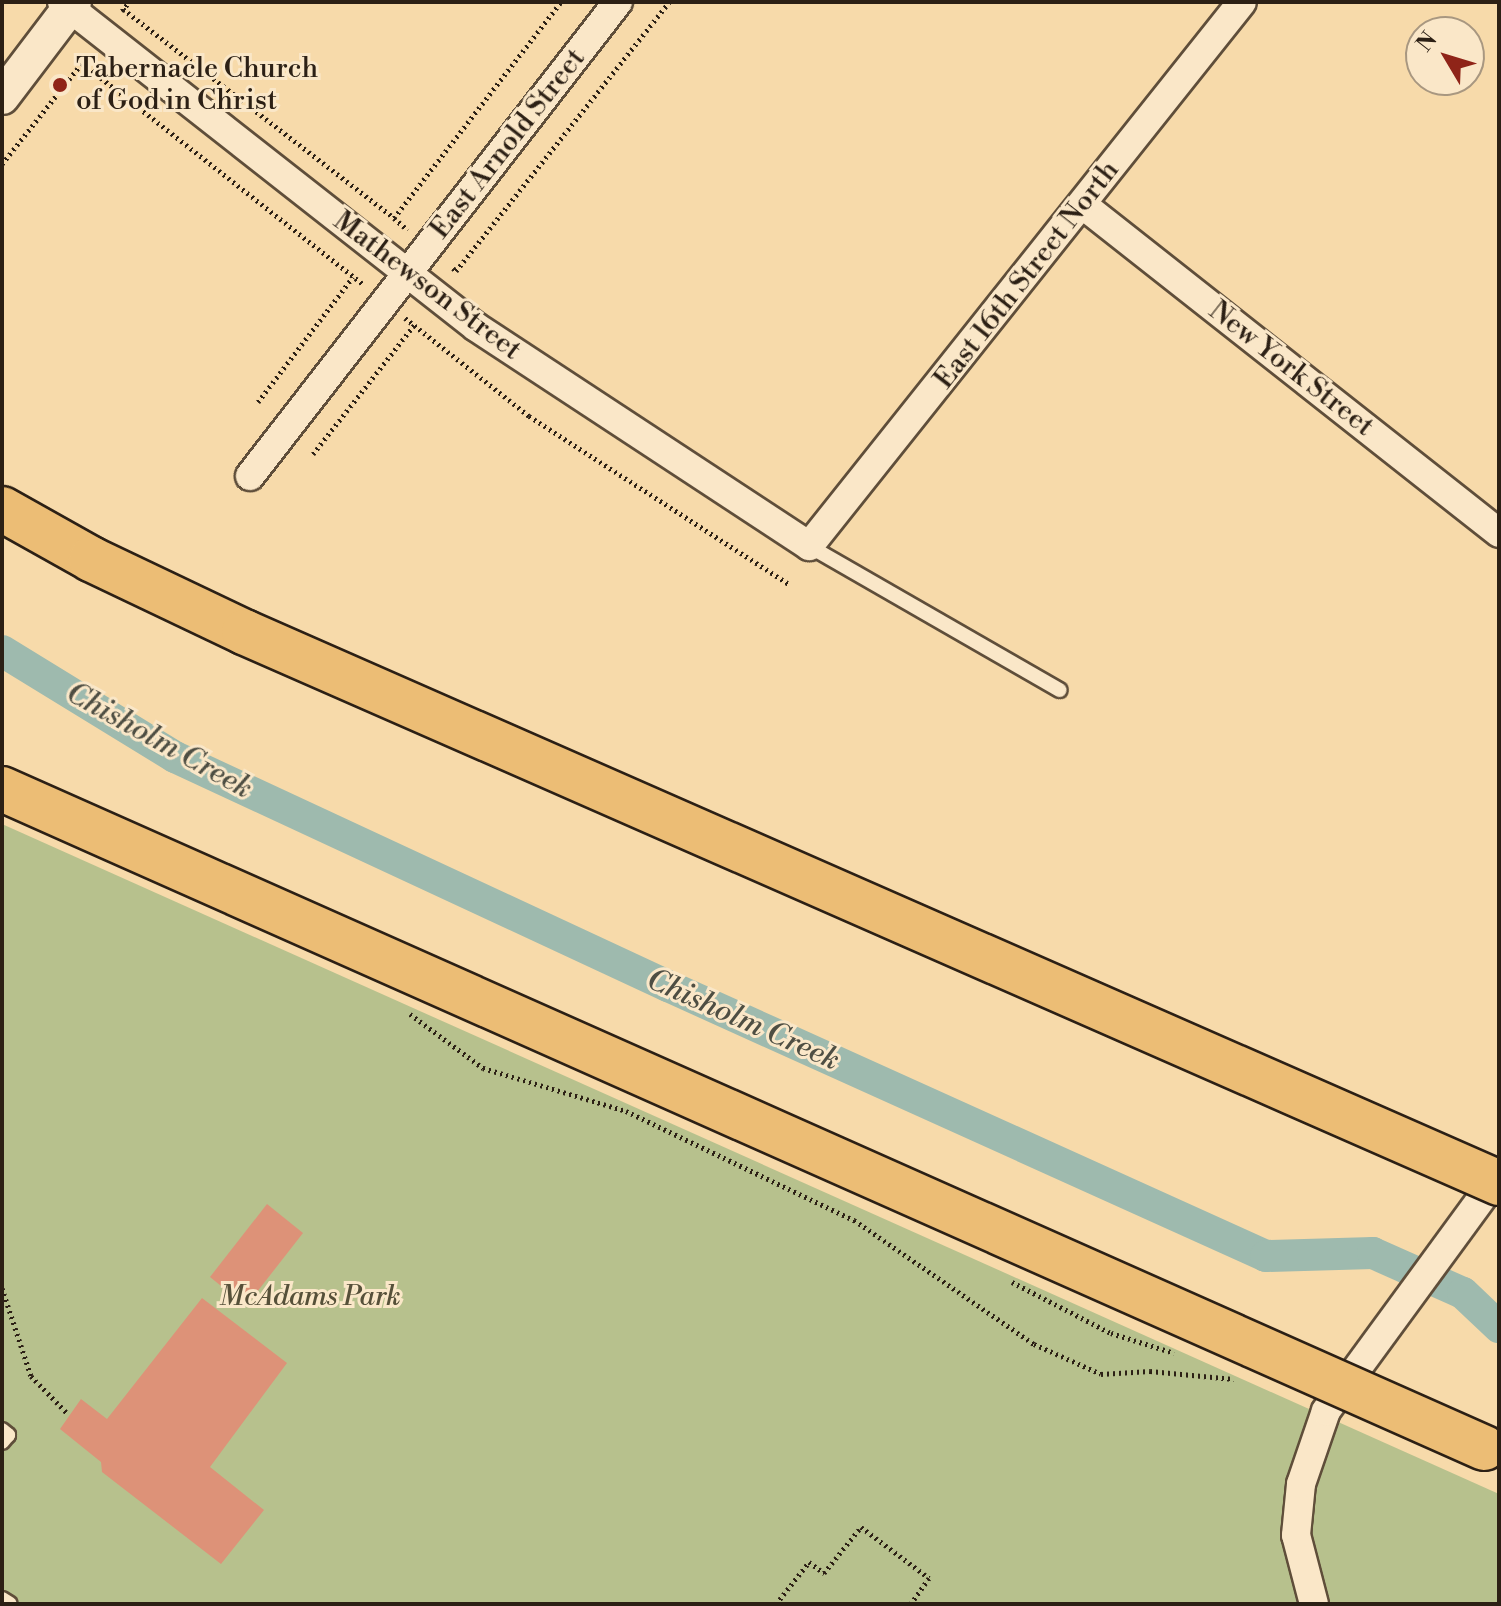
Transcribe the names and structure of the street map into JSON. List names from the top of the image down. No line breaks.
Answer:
{"streets":{"street":["East Arnold Street","East 16th Street North","Mathewson Street","New York Street"]},"crossings":[["East Arnold Street","Mathewson Street"],["East 16th Street North","Mathewson Street"],["East 16th Street North","New York Street"]],"water":["Chisholm Creek"],"parks":["McAdams Park"],"places":["Tabernacle Church of God in Christ"],"north":"top left"}
